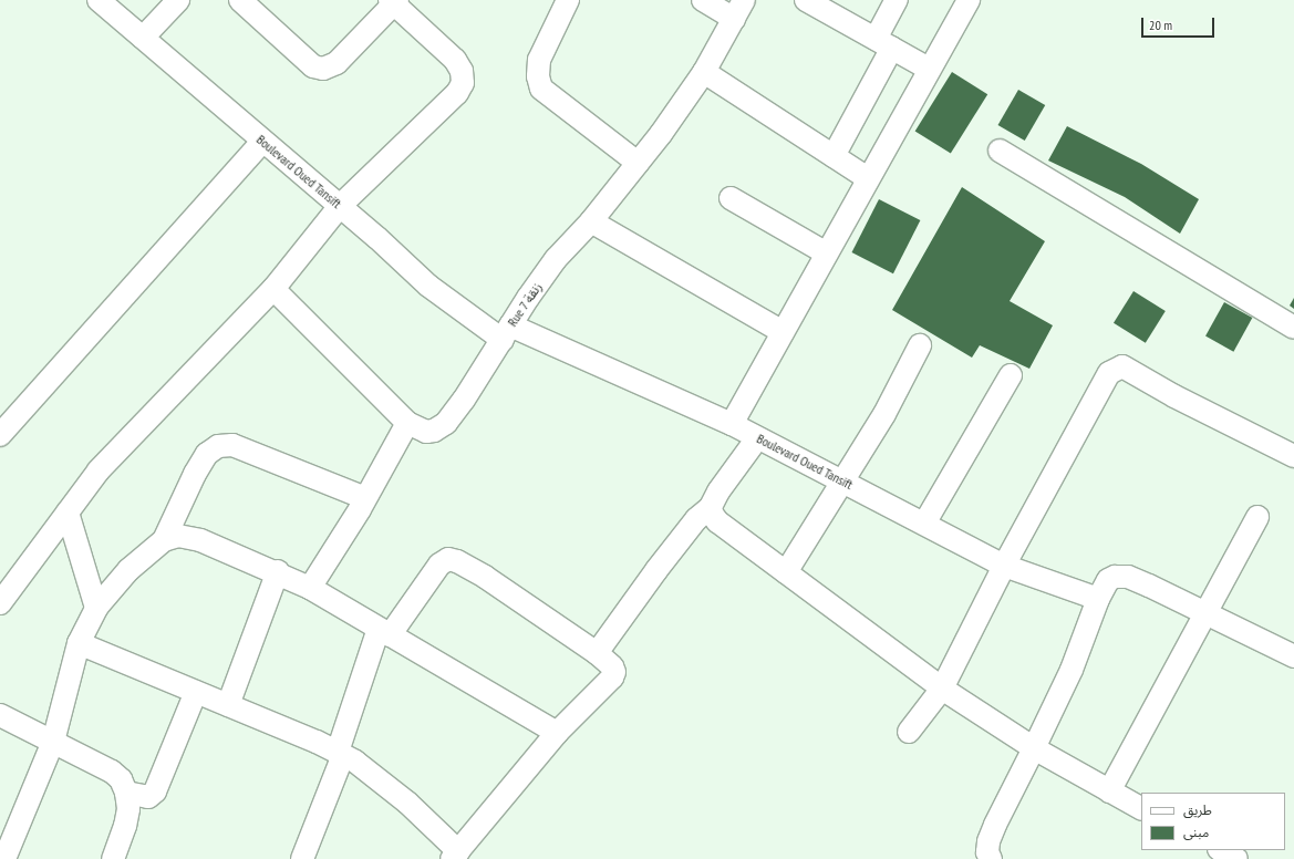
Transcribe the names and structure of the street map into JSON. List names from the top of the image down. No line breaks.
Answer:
{"streets":{"street":["Boulevard Oued Tansift","Rue 7 زنقة"]},"crossings":[["Boulevard Oued Tansift","Rue 7 زنقة"]],"legend":["طريق","مبنى"],"scale_bar":"20 m"}
